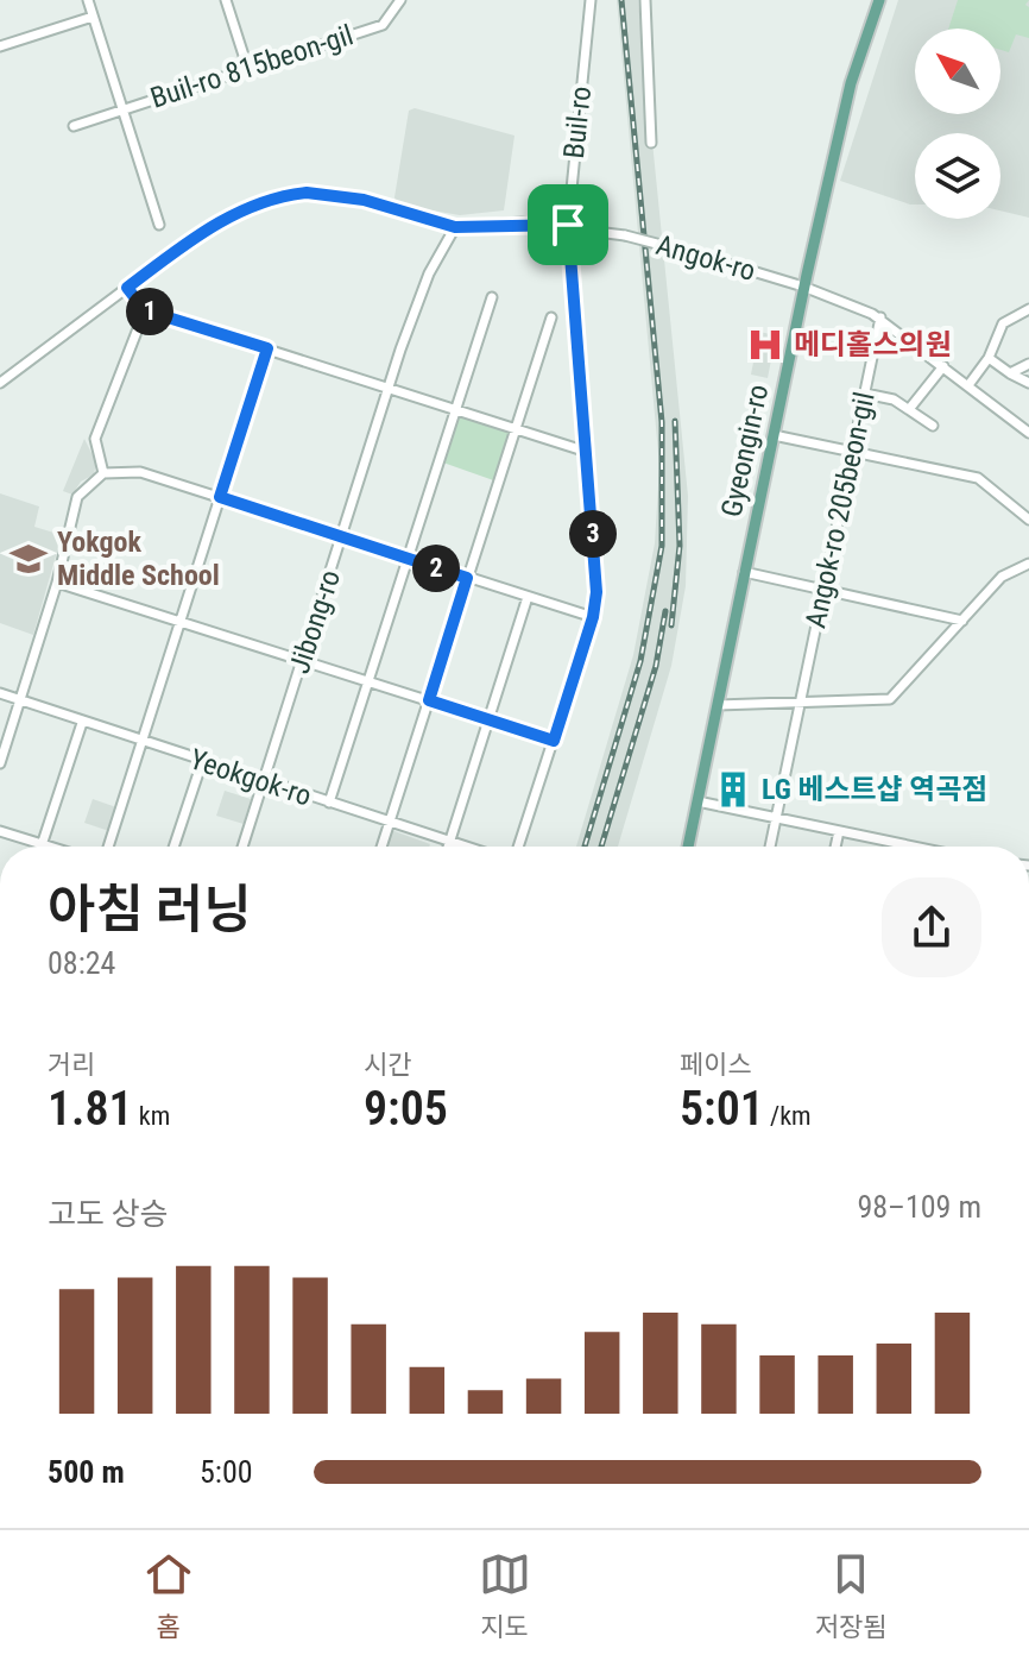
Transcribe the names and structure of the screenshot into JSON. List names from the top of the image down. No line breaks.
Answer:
{"streets":{"main road":["Gyeongin-ro"],"street":["Buil-ro 815beon-gil","Buil-ro","Angok-ro","Angok-ro 205beon-gil","Jibong-ro","Yeokgok-ro"]},"crossings":[["Buil-ro","Angok-ro"],["Angok-ro","Gyeongin-ro"],["Angok-ro","Angok-ro 205beon-gil"],["Angok-ro","Jibong-ro"],["Jibong-ro","Yeokgok-ro"]],"places":{"hospital":["메디홀스의원"],"school or university":["Yokgok Middle School"],"building":["LG 베스트샵 역곡점"]},"north":"top left","page":{"pins":["1","3","2"],"heading":["아침 러닝","08:24"],"stats":[["거리","1.81 km"],["시간","9:05"],["페이스","5:01 /km"]],"chart":["고도 상승","98–109 m"],"list":[{"name":"500 m","note":"5:00"}],"tabs":["홈","지도","저장됨"]}}
